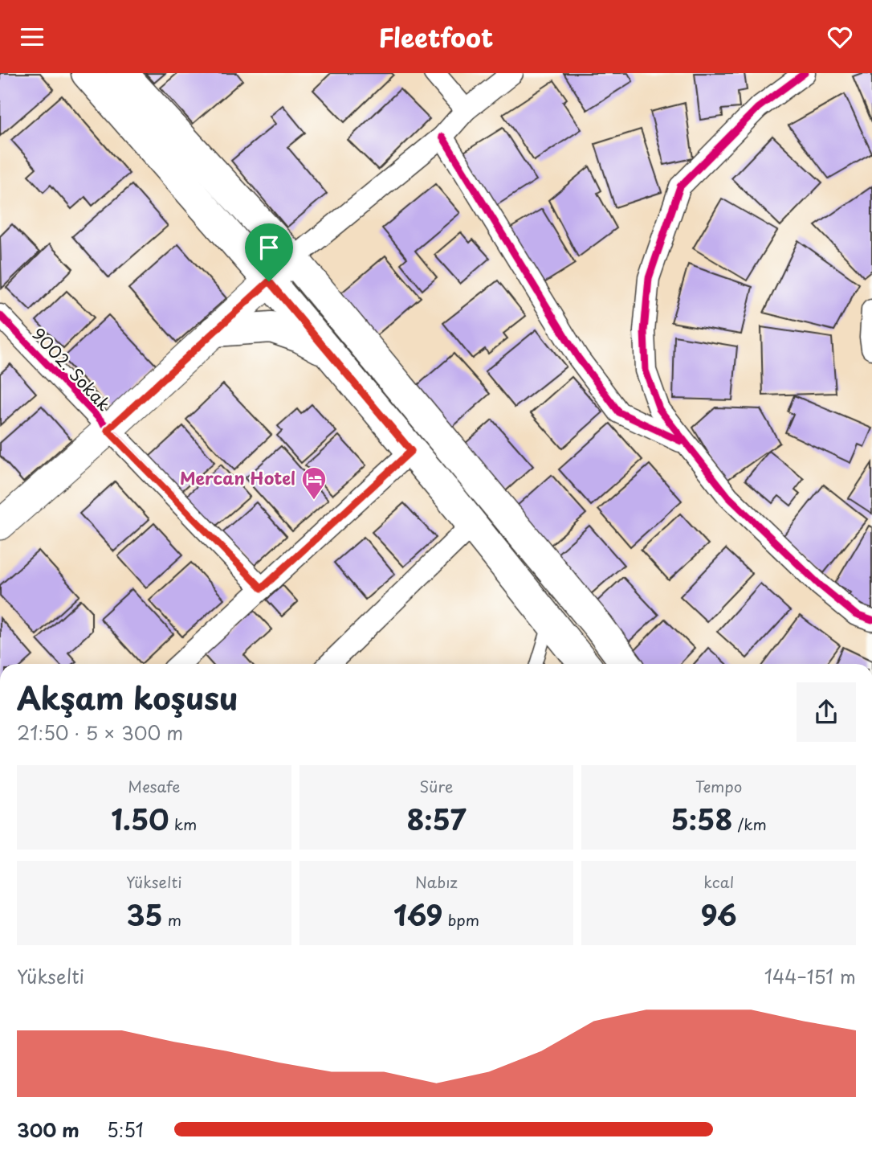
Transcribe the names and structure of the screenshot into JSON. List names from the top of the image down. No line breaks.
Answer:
{"streets":{"street":["9002. Sokak"]},"places":{"hotel":["Mercan Hotel"]},"page":{"header":"Fleetfoot","heading":["Akşam koşusu","21:50 · 5 × 300 m"],"stats":[["Mesafe","1.50 km"],["Süre","8:57"],["Tempo","5:58 /km"],["Yükselti","35 m"],["Nabız","169 bpm"],["kcal","96"]],"chart":["Yükselti","144–151 m"],"list":[{"name":"300 m","note":"5:51"}]}}
